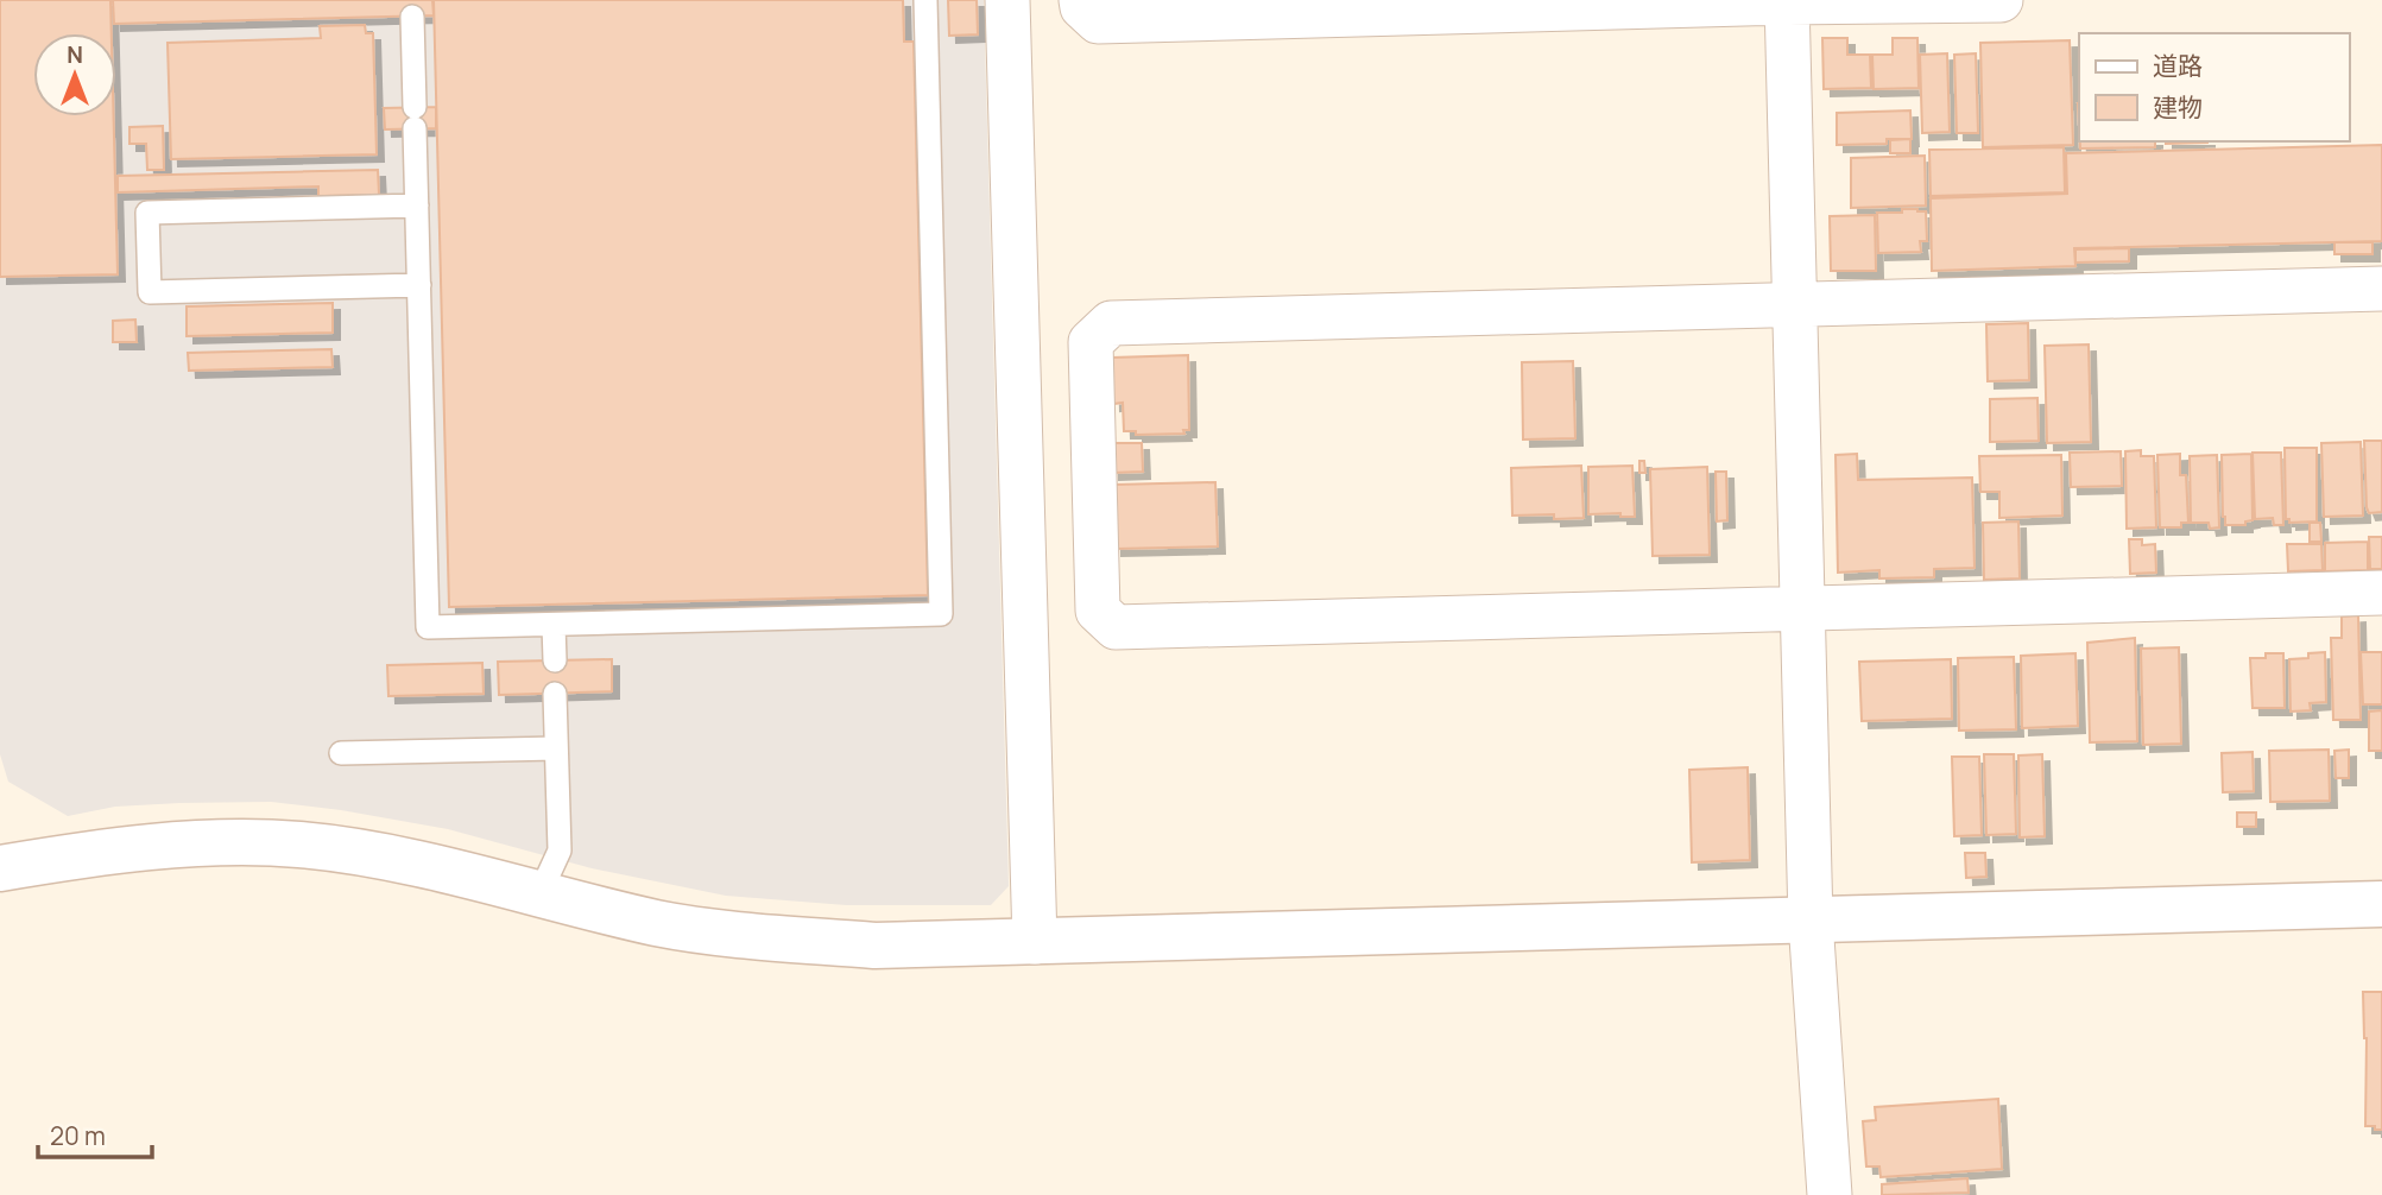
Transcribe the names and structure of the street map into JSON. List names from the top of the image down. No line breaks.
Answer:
{"legend":["道路","建物"],"scale_bar":"20 m","north":"top"}
